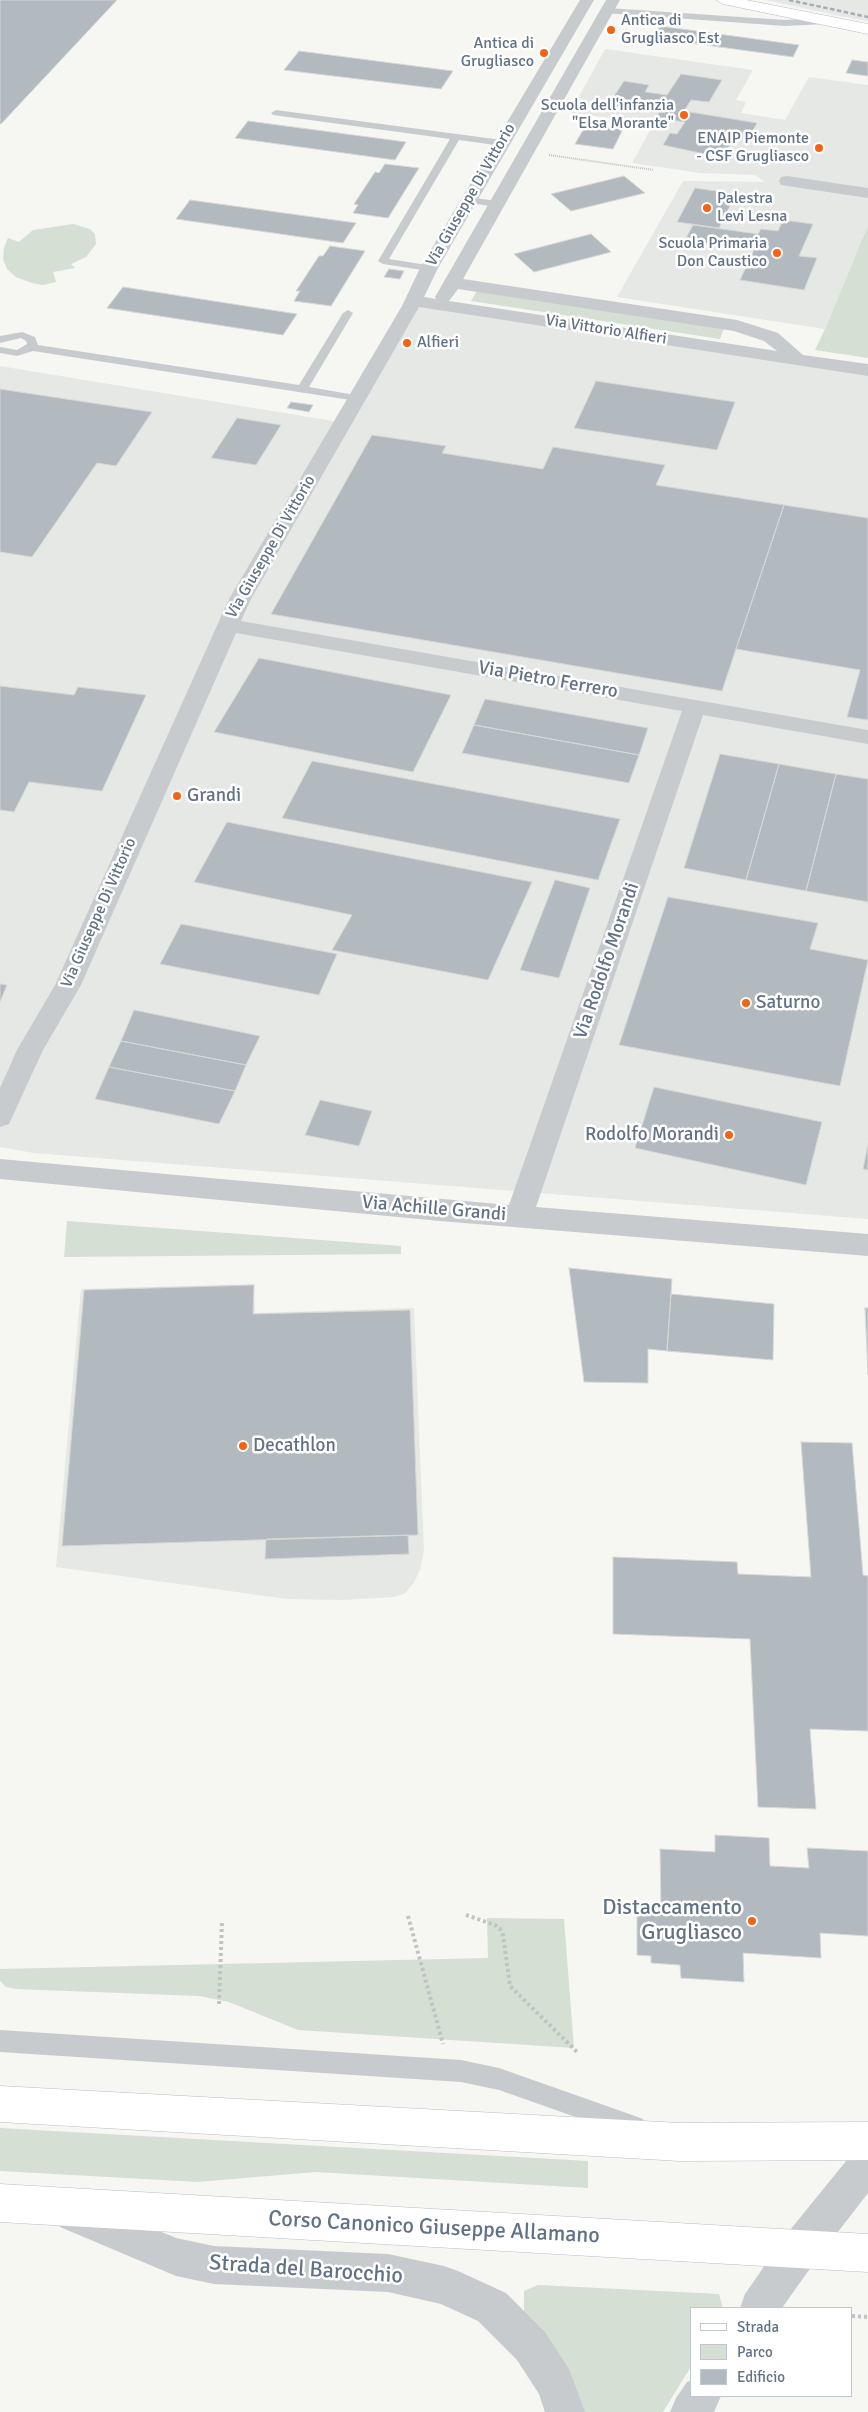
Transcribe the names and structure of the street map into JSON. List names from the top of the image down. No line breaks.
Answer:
{"streets":{"main road":["Corso Canonico Giuseppe Allamano"],"street":["Via Giuseppe Di Vittorio","Via Vittorio Alfieri","Via Pietro Ferrero","Via Rodolfo Morandi","Via Achille Grandi","Strada del Barocchio"]},"crossings":[["Via Giuseppe Di Vittorio","Via Vittorio Alfieri"],["Via Giuseppe Di Vittorio","Via Pietro Ferrero"],["Via Pietro Ferrero","Via Rodolfo Morandi"],["Via Rodolfo Morandi","Via Achille Grandi"],["Corso Canonico Giuseppe Allamano","Strada del Barocchio"]],"places":["Antica di Grugliasco Est","Antica di Grugliasco","Scuola dell'infanzia \"Elsa Morante\"","ENAIP Piemonte - CSF Grugliasco","Palestra Levi Lesna","Scuola Primaria Don Caustico","Alfieri","Grandi","Saturno","Rodolfo Morandi","Decathlon","Distaccamento Grugliasco"],"legend":["Strada","Parco","Edificio"]}
